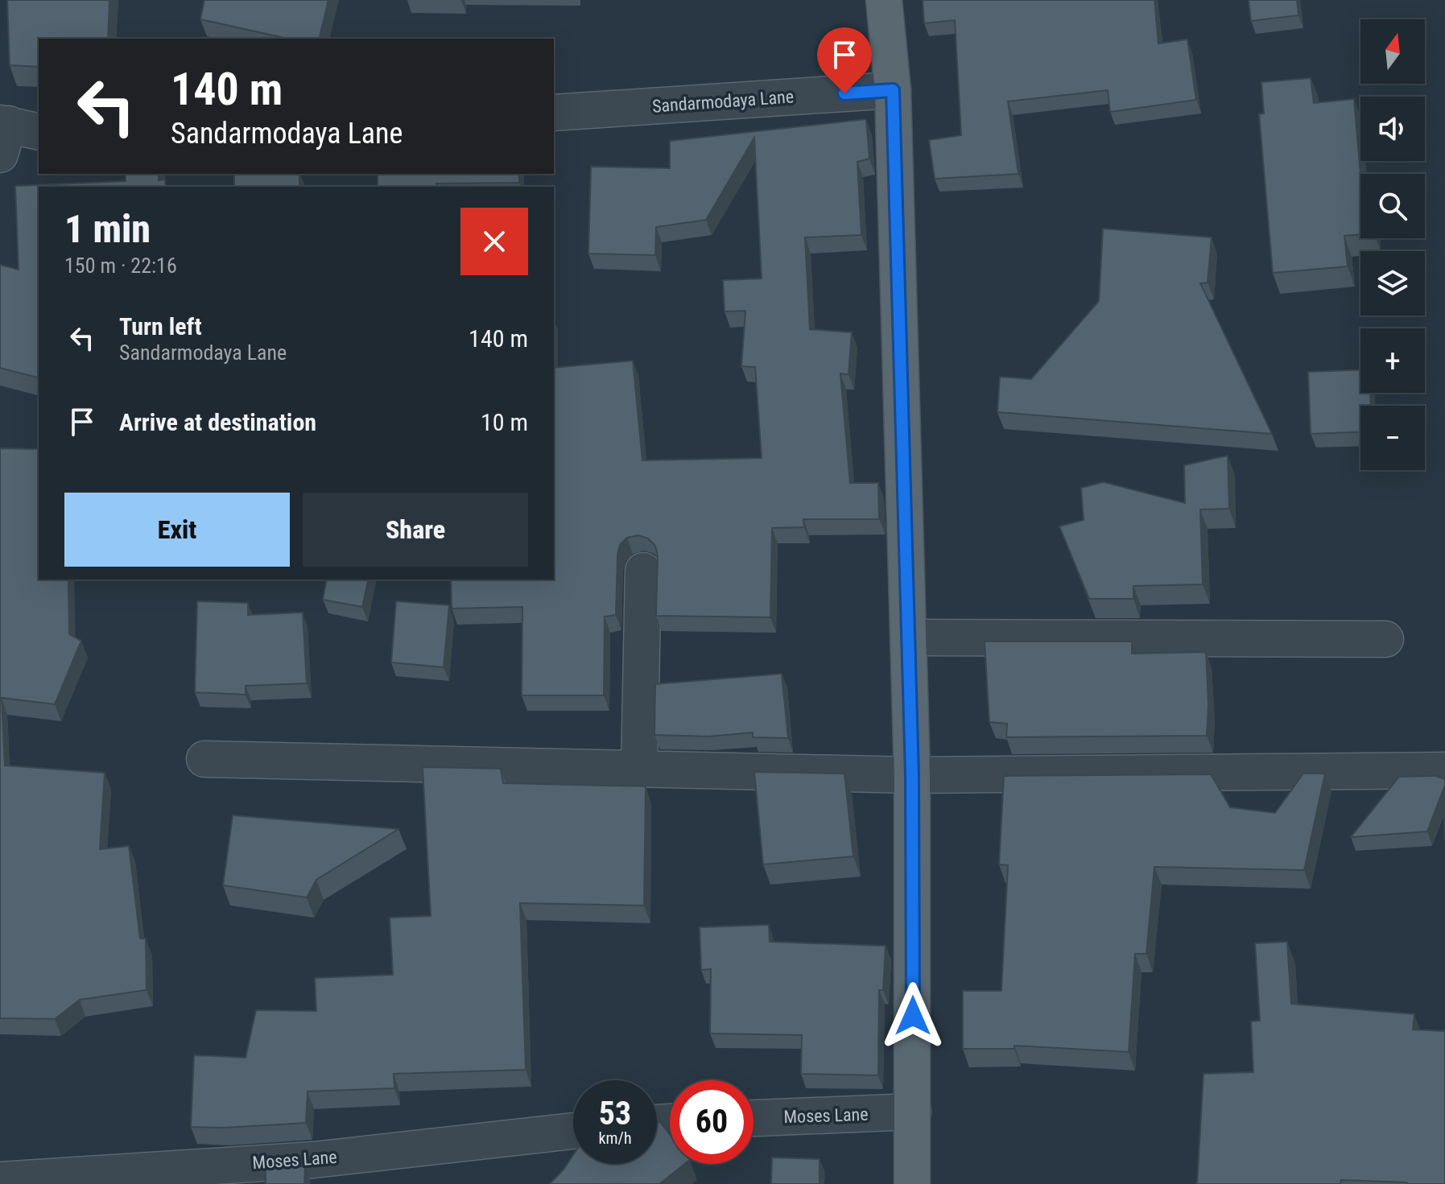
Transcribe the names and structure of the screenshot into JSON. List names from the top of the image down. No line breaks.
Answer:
{"streets":{"street":["Sandarmodaya Lane","Moses Lane"]},"north":"top","page":{"map_buttons":["+","−"],"turn":["140 m","Sandarmodaya Lane"],"heading":["1 min","150 m · 22:16"],"list":[{"name":"Turn left","note":"Sandarmodaya Lane","value":"140 m"},{"name":"Arrive at destination","value":"10 m"}],"buttons":["Exit","Share"],"speed":"53 km/h","limit":"60"}}
